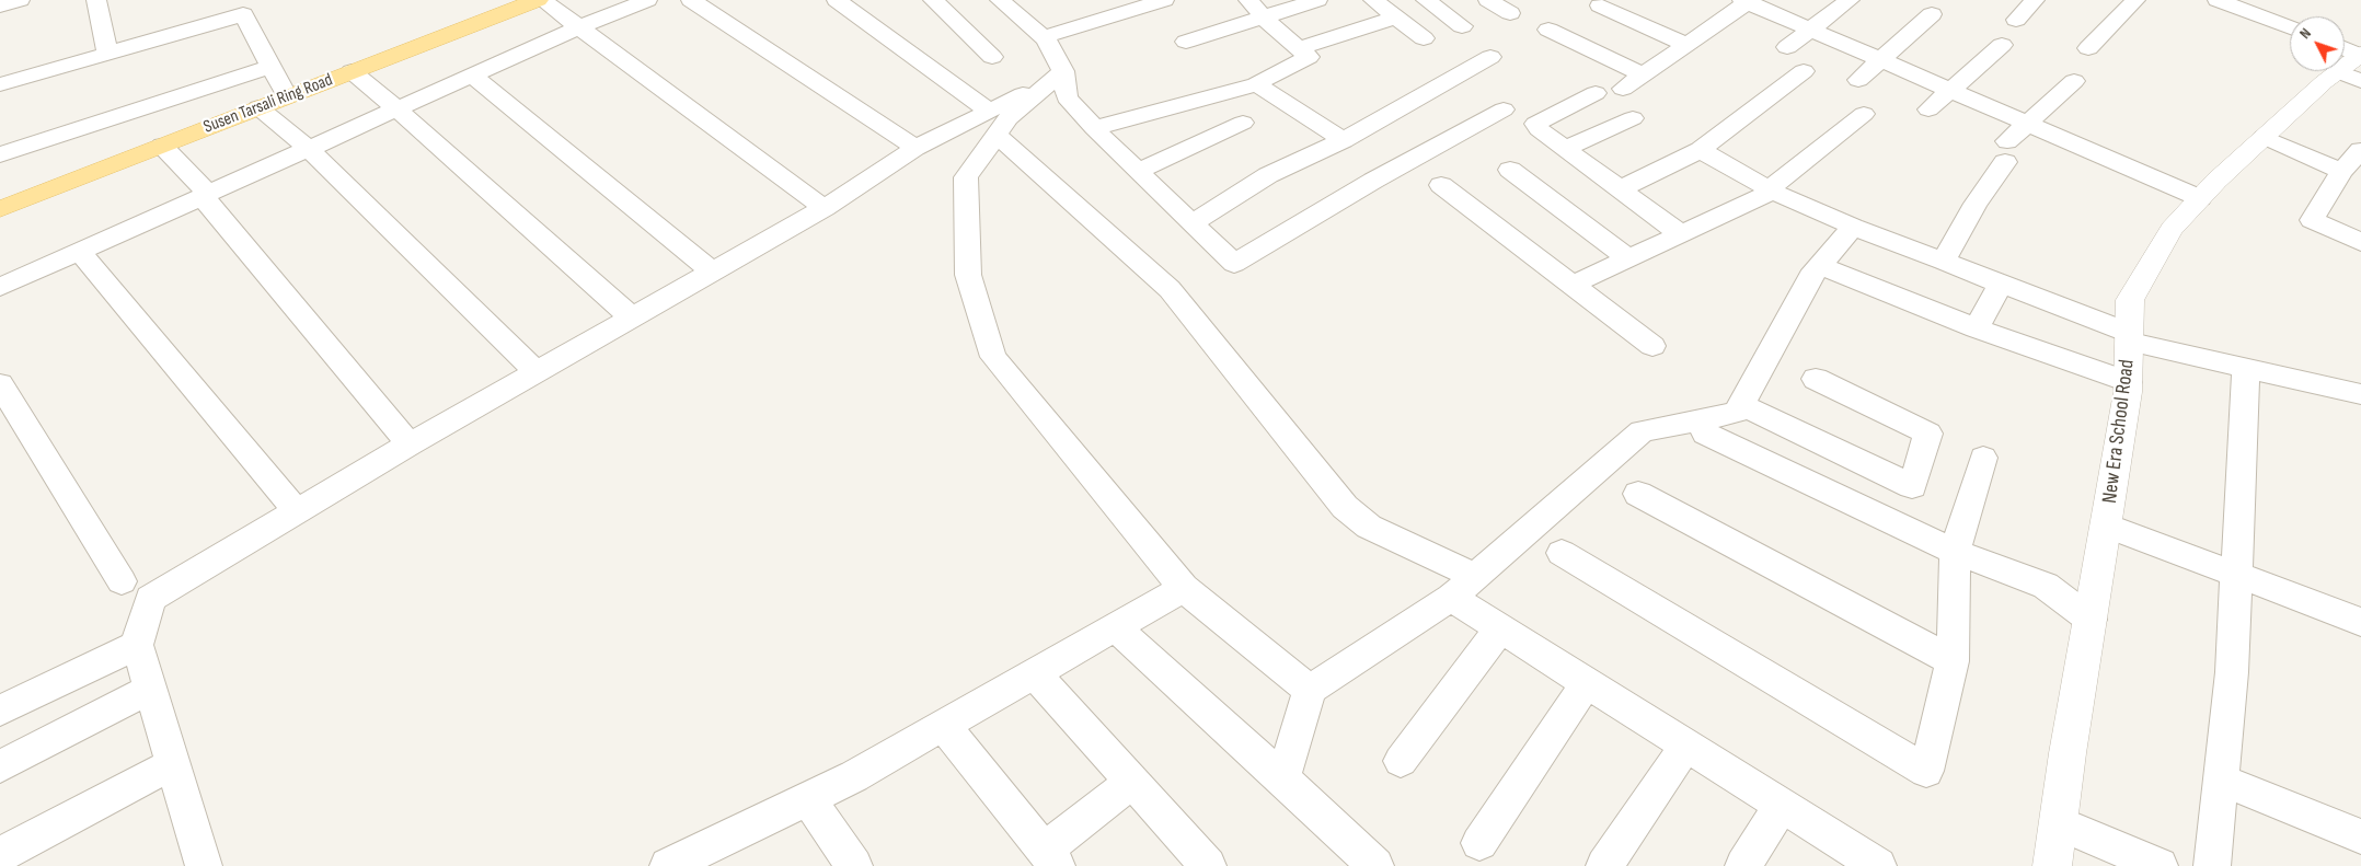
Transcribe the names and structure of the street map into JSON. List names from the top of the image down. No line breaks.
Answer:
{"streets":{"main road":["Susen Tarsali Ring Road"],"street":["New Era School Road"]},"north":"top left"}
